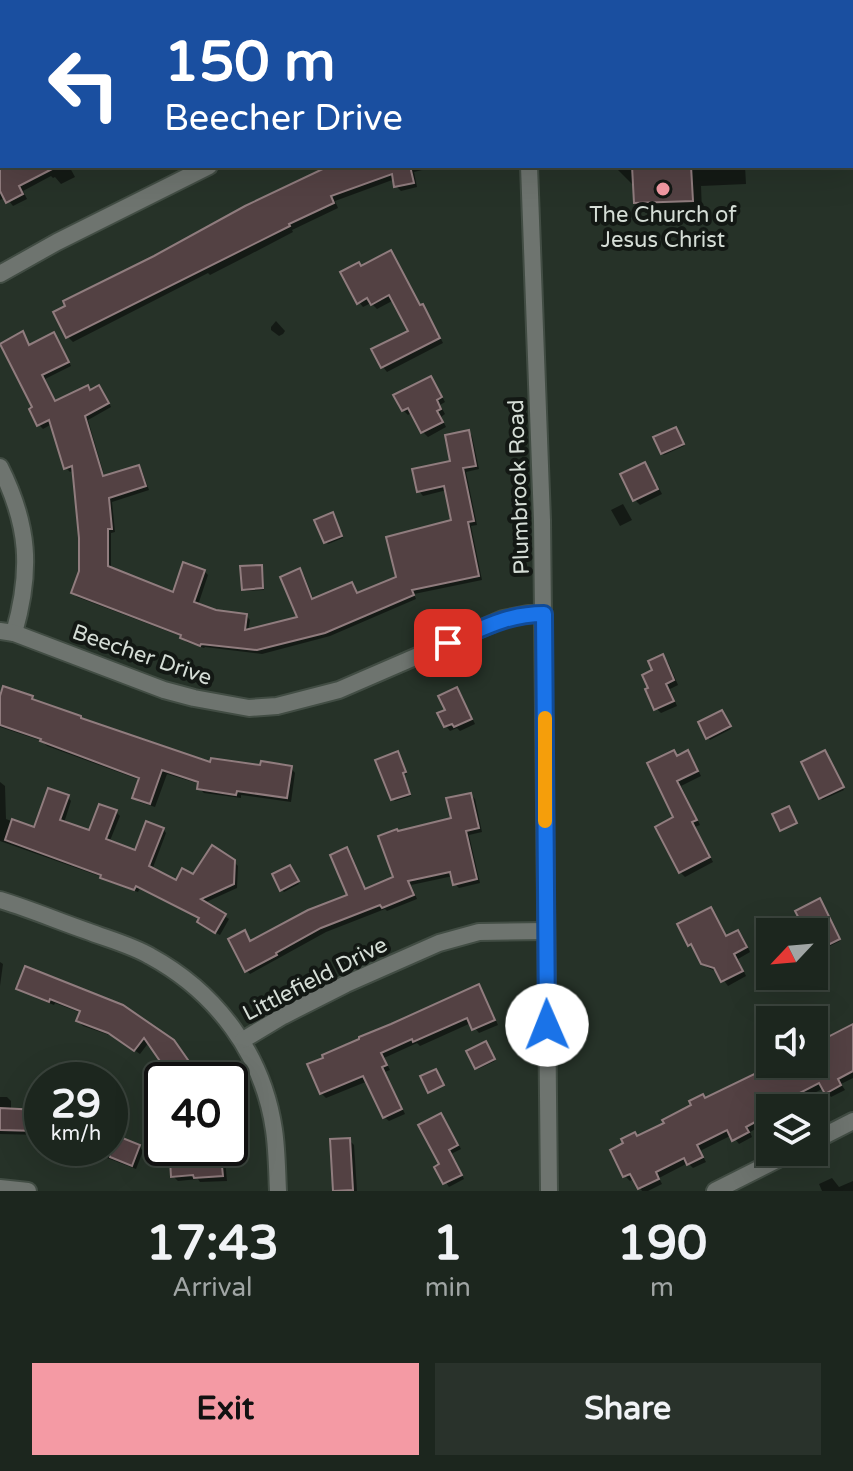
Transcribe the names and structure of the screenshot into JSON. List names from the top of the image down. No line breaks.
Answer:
{"streets":{"street":["Plumbrook Road","Beecher Drive","Littlefield Drive"]},"crossings":[["Plumbrook Road","Beecher Drive"],["Plumbrook Road","Littlefield Drive"]],"places":["The Church of Jesus Christ"],"north":"bottom left","page":{"turn":["150 m","Beecher Drive"],"speed":"29 km/h","limit":"40","eta":["17:43","Arrival","1","min","190","m"],"buttons":["Exit","Share"]}}
